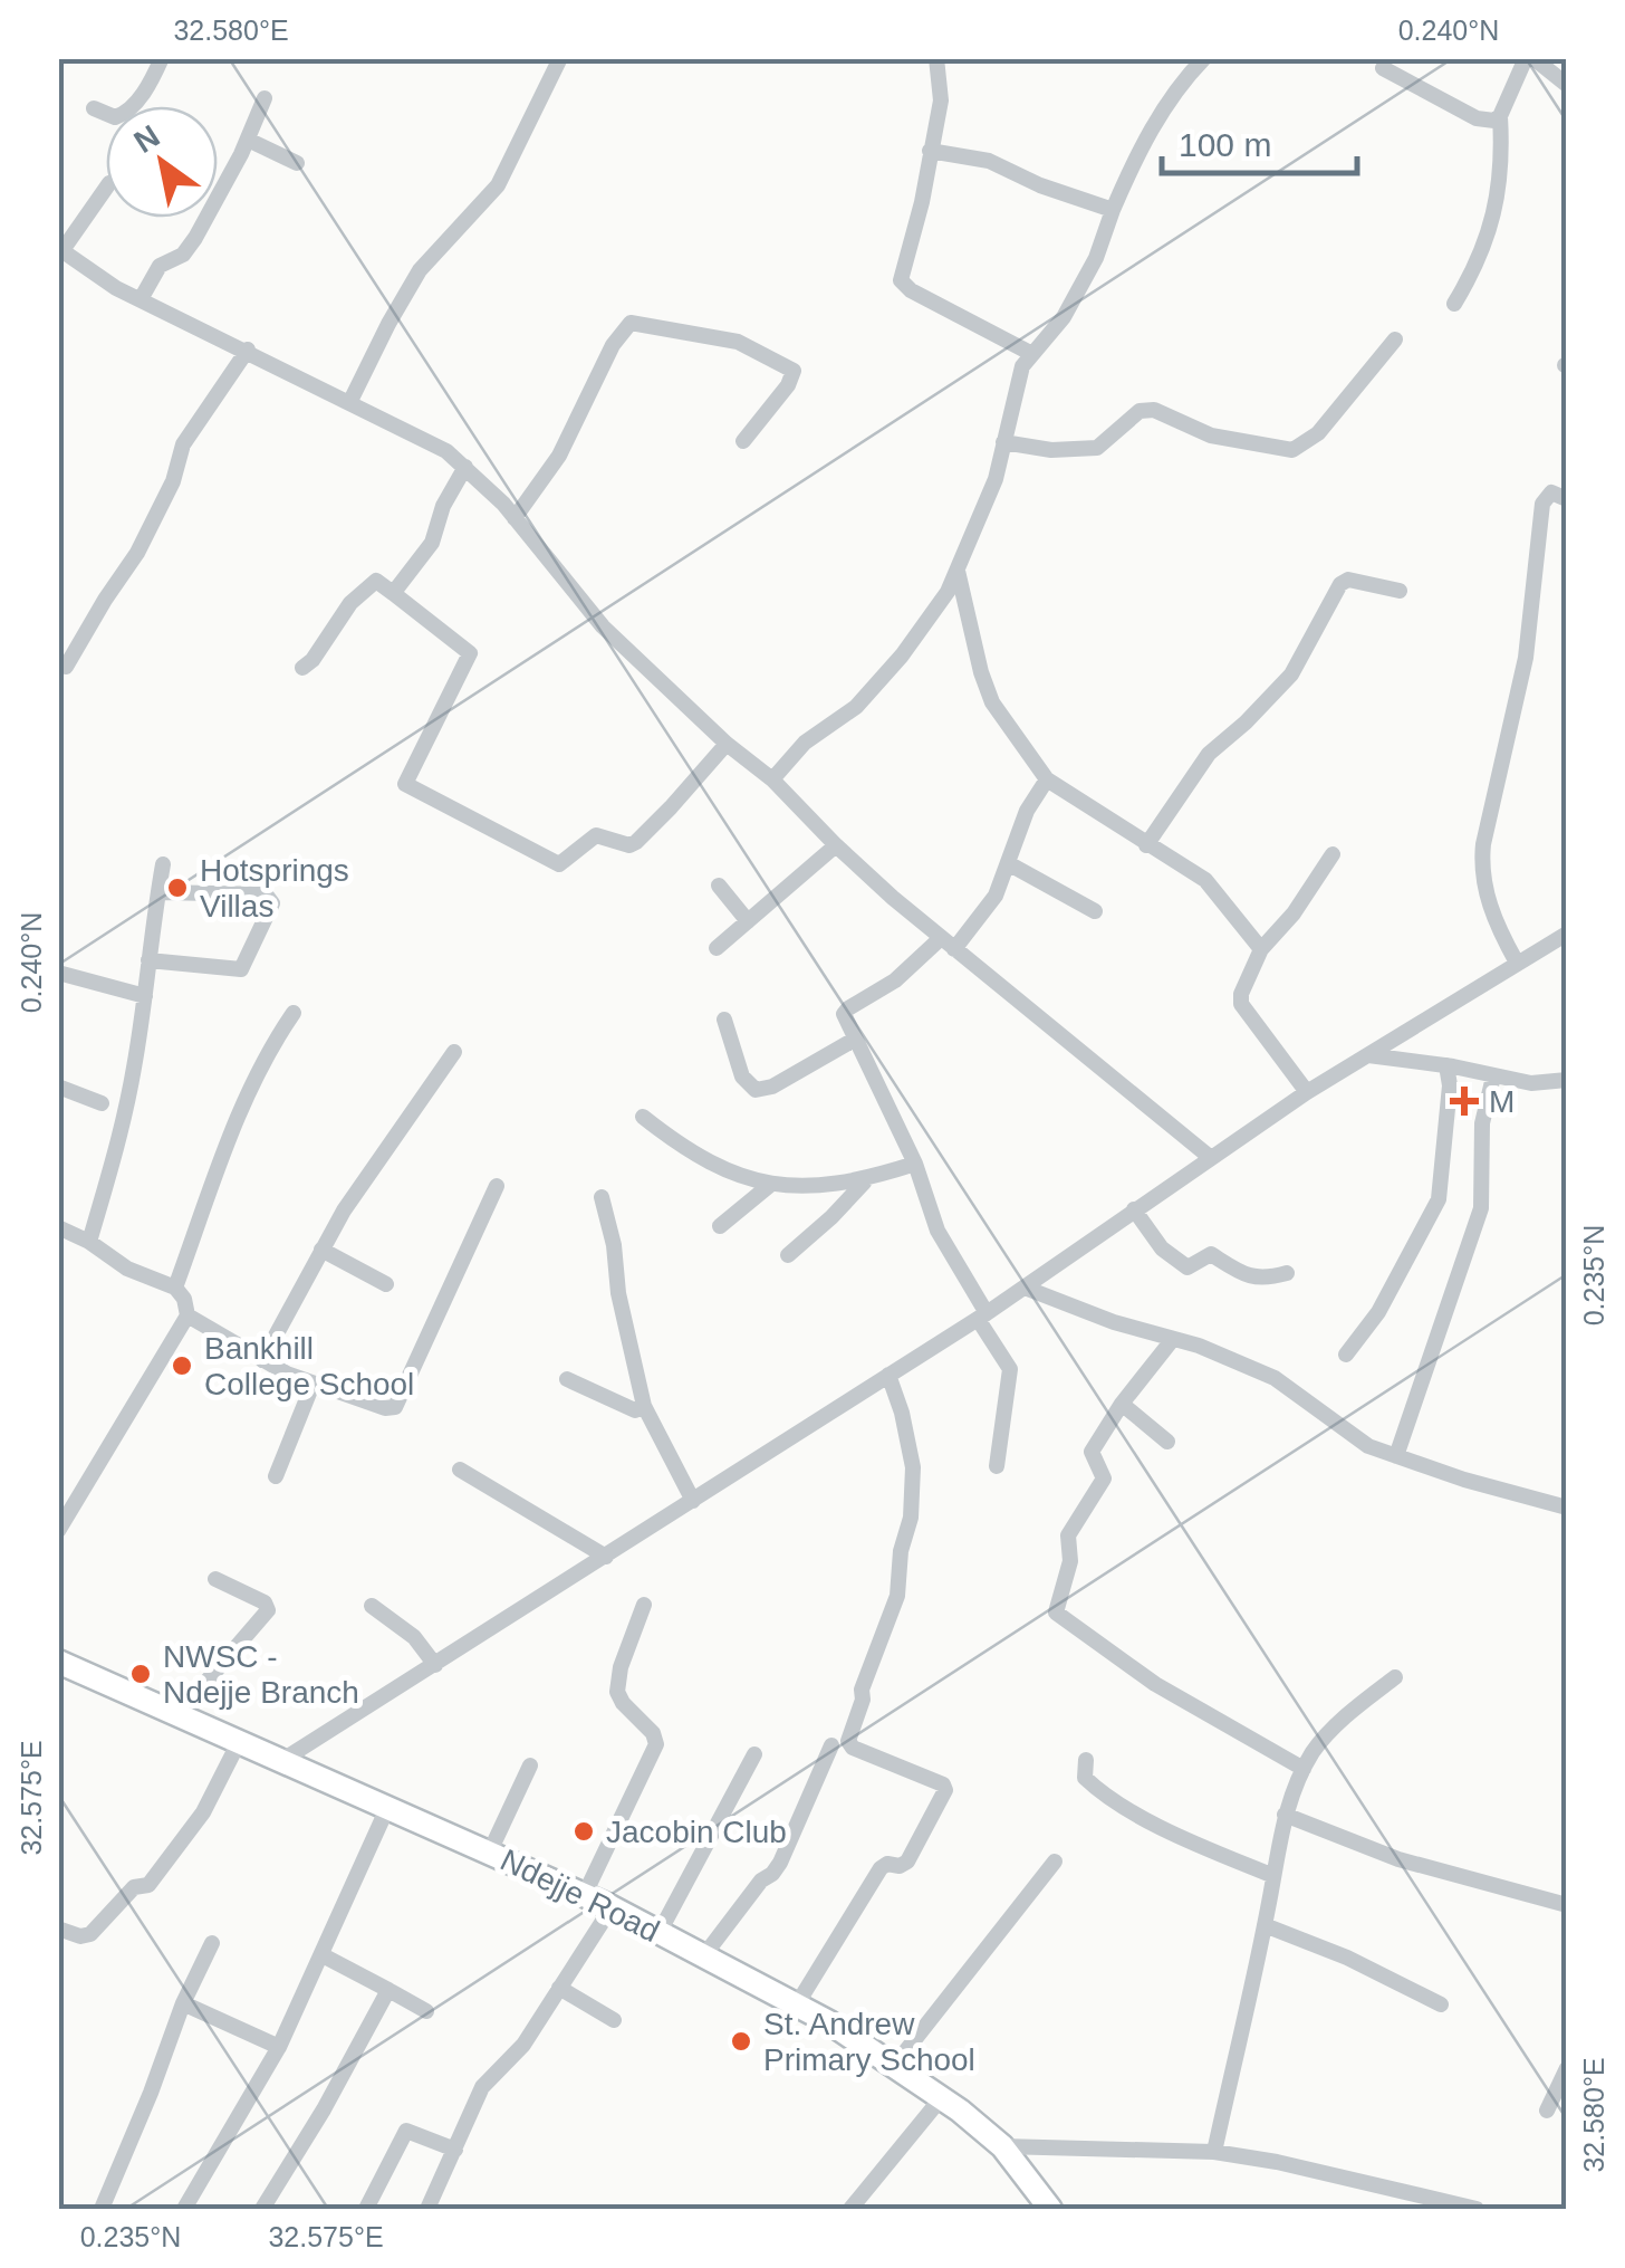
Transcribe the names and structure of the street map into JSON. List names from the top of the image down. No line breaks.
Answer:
{"streets":{"street":["Ndejje Road"]},"places":{"other":["Hotsprings Villas","Bankhill College School","NWSC - Ndejje Branch","Jacobin Club","St. Andrew Primary School"],"health":["M"]},"scale_bar":"100 m","north":"top left","coordinates":["32.580°E","0.240°N","0.235°N","32.575°E"]}
